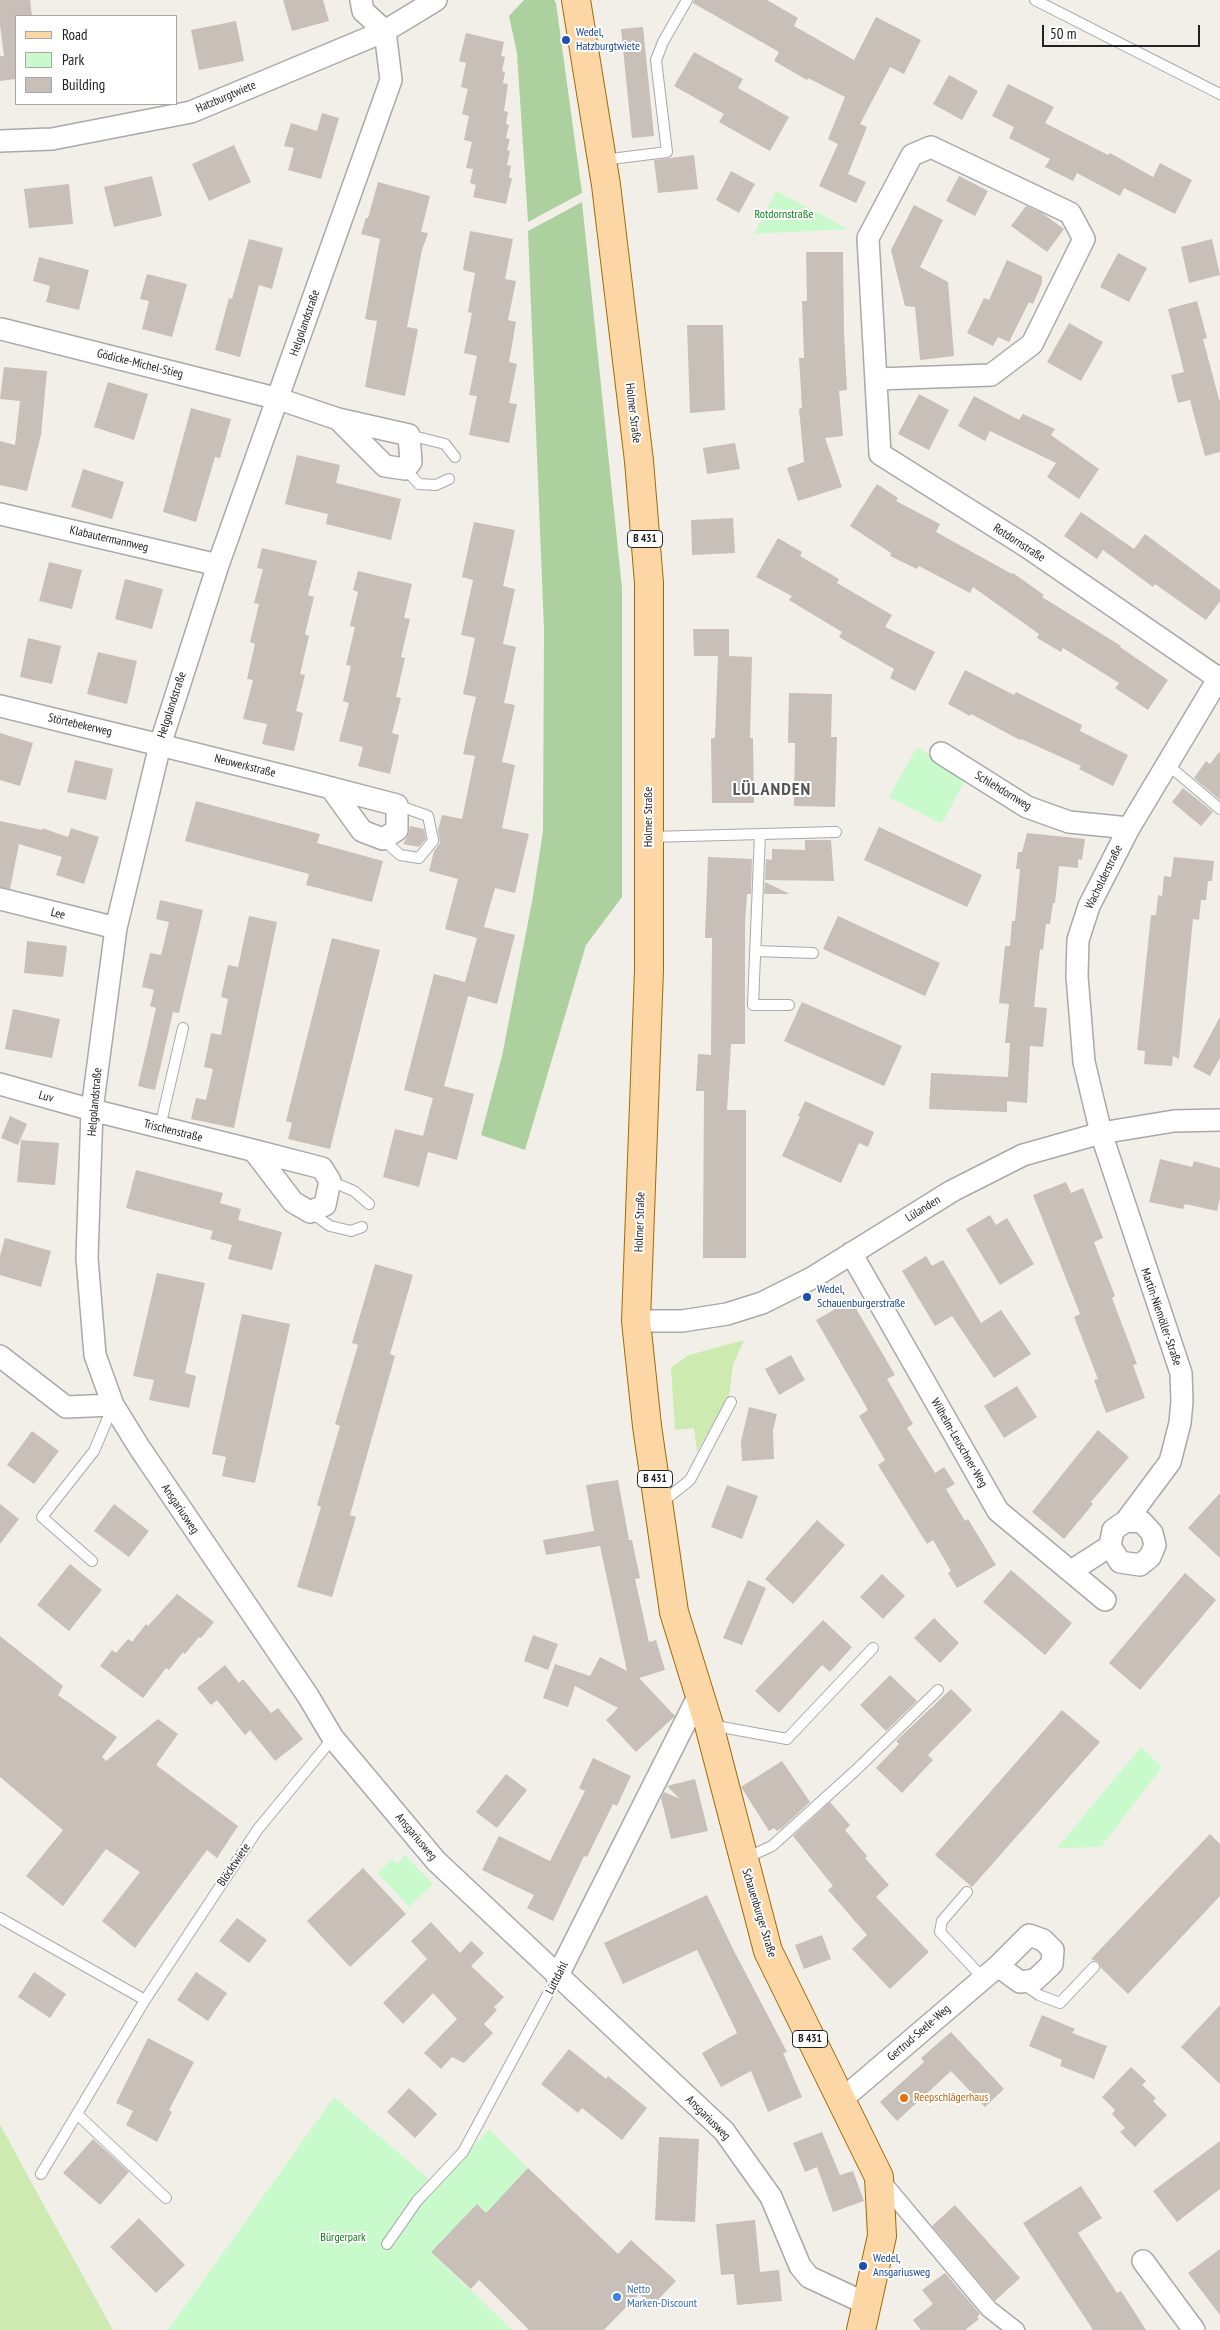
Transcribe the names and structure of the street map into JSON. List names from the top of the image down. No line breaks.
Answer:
{"streets":{"main road":["Holmer Straße","B 431","Schauenburger Straße"],"street":["Hatzburgtwiete","Helgolandstraße","Gödicke-Michel-Stieg","Klabautermannweg","Rotdornstraße","Störtebekerweg","Neuwerkstraße","Schlehdornweg","Wacholderstraße","Lee","Luv","Trischenstraße","Lülanden","Martin-Niemöller-Straße","Wilhelm-Leuschner-Weg","Ansgariusweg","Lüttdahl","Gertrud-Seele-Weg"],"lane":["Blöcktwiete"]},"crossings":[["Hatzburgtwiete","Helgolandstraße"],["Helgolandstraße","Gödicke-Michel-Stieg"],["Helgolandstraße","Klabautermannweg"],["Helgolandstraße","Störtebekerweg"],["Helgolandstraße","Neuwerkstraße"],["Helgolandstraße","Lee"],["Helgolandstraße","Luv"],["Helgolandstraße","Trischenstraße"],["Helgolandstraße","Ansgariusweg"],["Holmer Straße","Lülanden"],["Holmer Straße","Schauenburger Straße"],["B 431","Ansgariusweg"],["B 431","Schauenburger Straße"],["Rotdornstraße","Wacholderstraße"],["Störtebekerweg","Neuwerkstraße"],["Schlehdornweg","Wacholderstraße"],["Wacholderstraße","Lülanden"],["Wacholderstraße","Martin-Niemöller-Straße"],["Luv","Trischenstraße"],["Lülanden","Martin-Niemöller-Straße"],["Lülanden","Wilhelm-Leuschner-Weg"],["Ansgariusweg","Blöcktwiete"],["Ansgariusweg","Schauenburger Straße"],["Ansgariusweg","Lüttdahl"],["Schauenburger Straße","Lüttdahl"],["Schauenburger Straße","Gertrud-Seele-Weg"]],"districts":["LÜLANDEN"],"parks":["Rotdornstraße","Bürgerpark"],"places":["Wedel, Hatzburgtwiete","Wedel, Schauenburgerstraße","Reepschlägerhaus","Wedel, Ansgariusweg","Netto Marken-Discount"],"legend":["Road","Park","Building"],"scale_bar":"50 m"}
